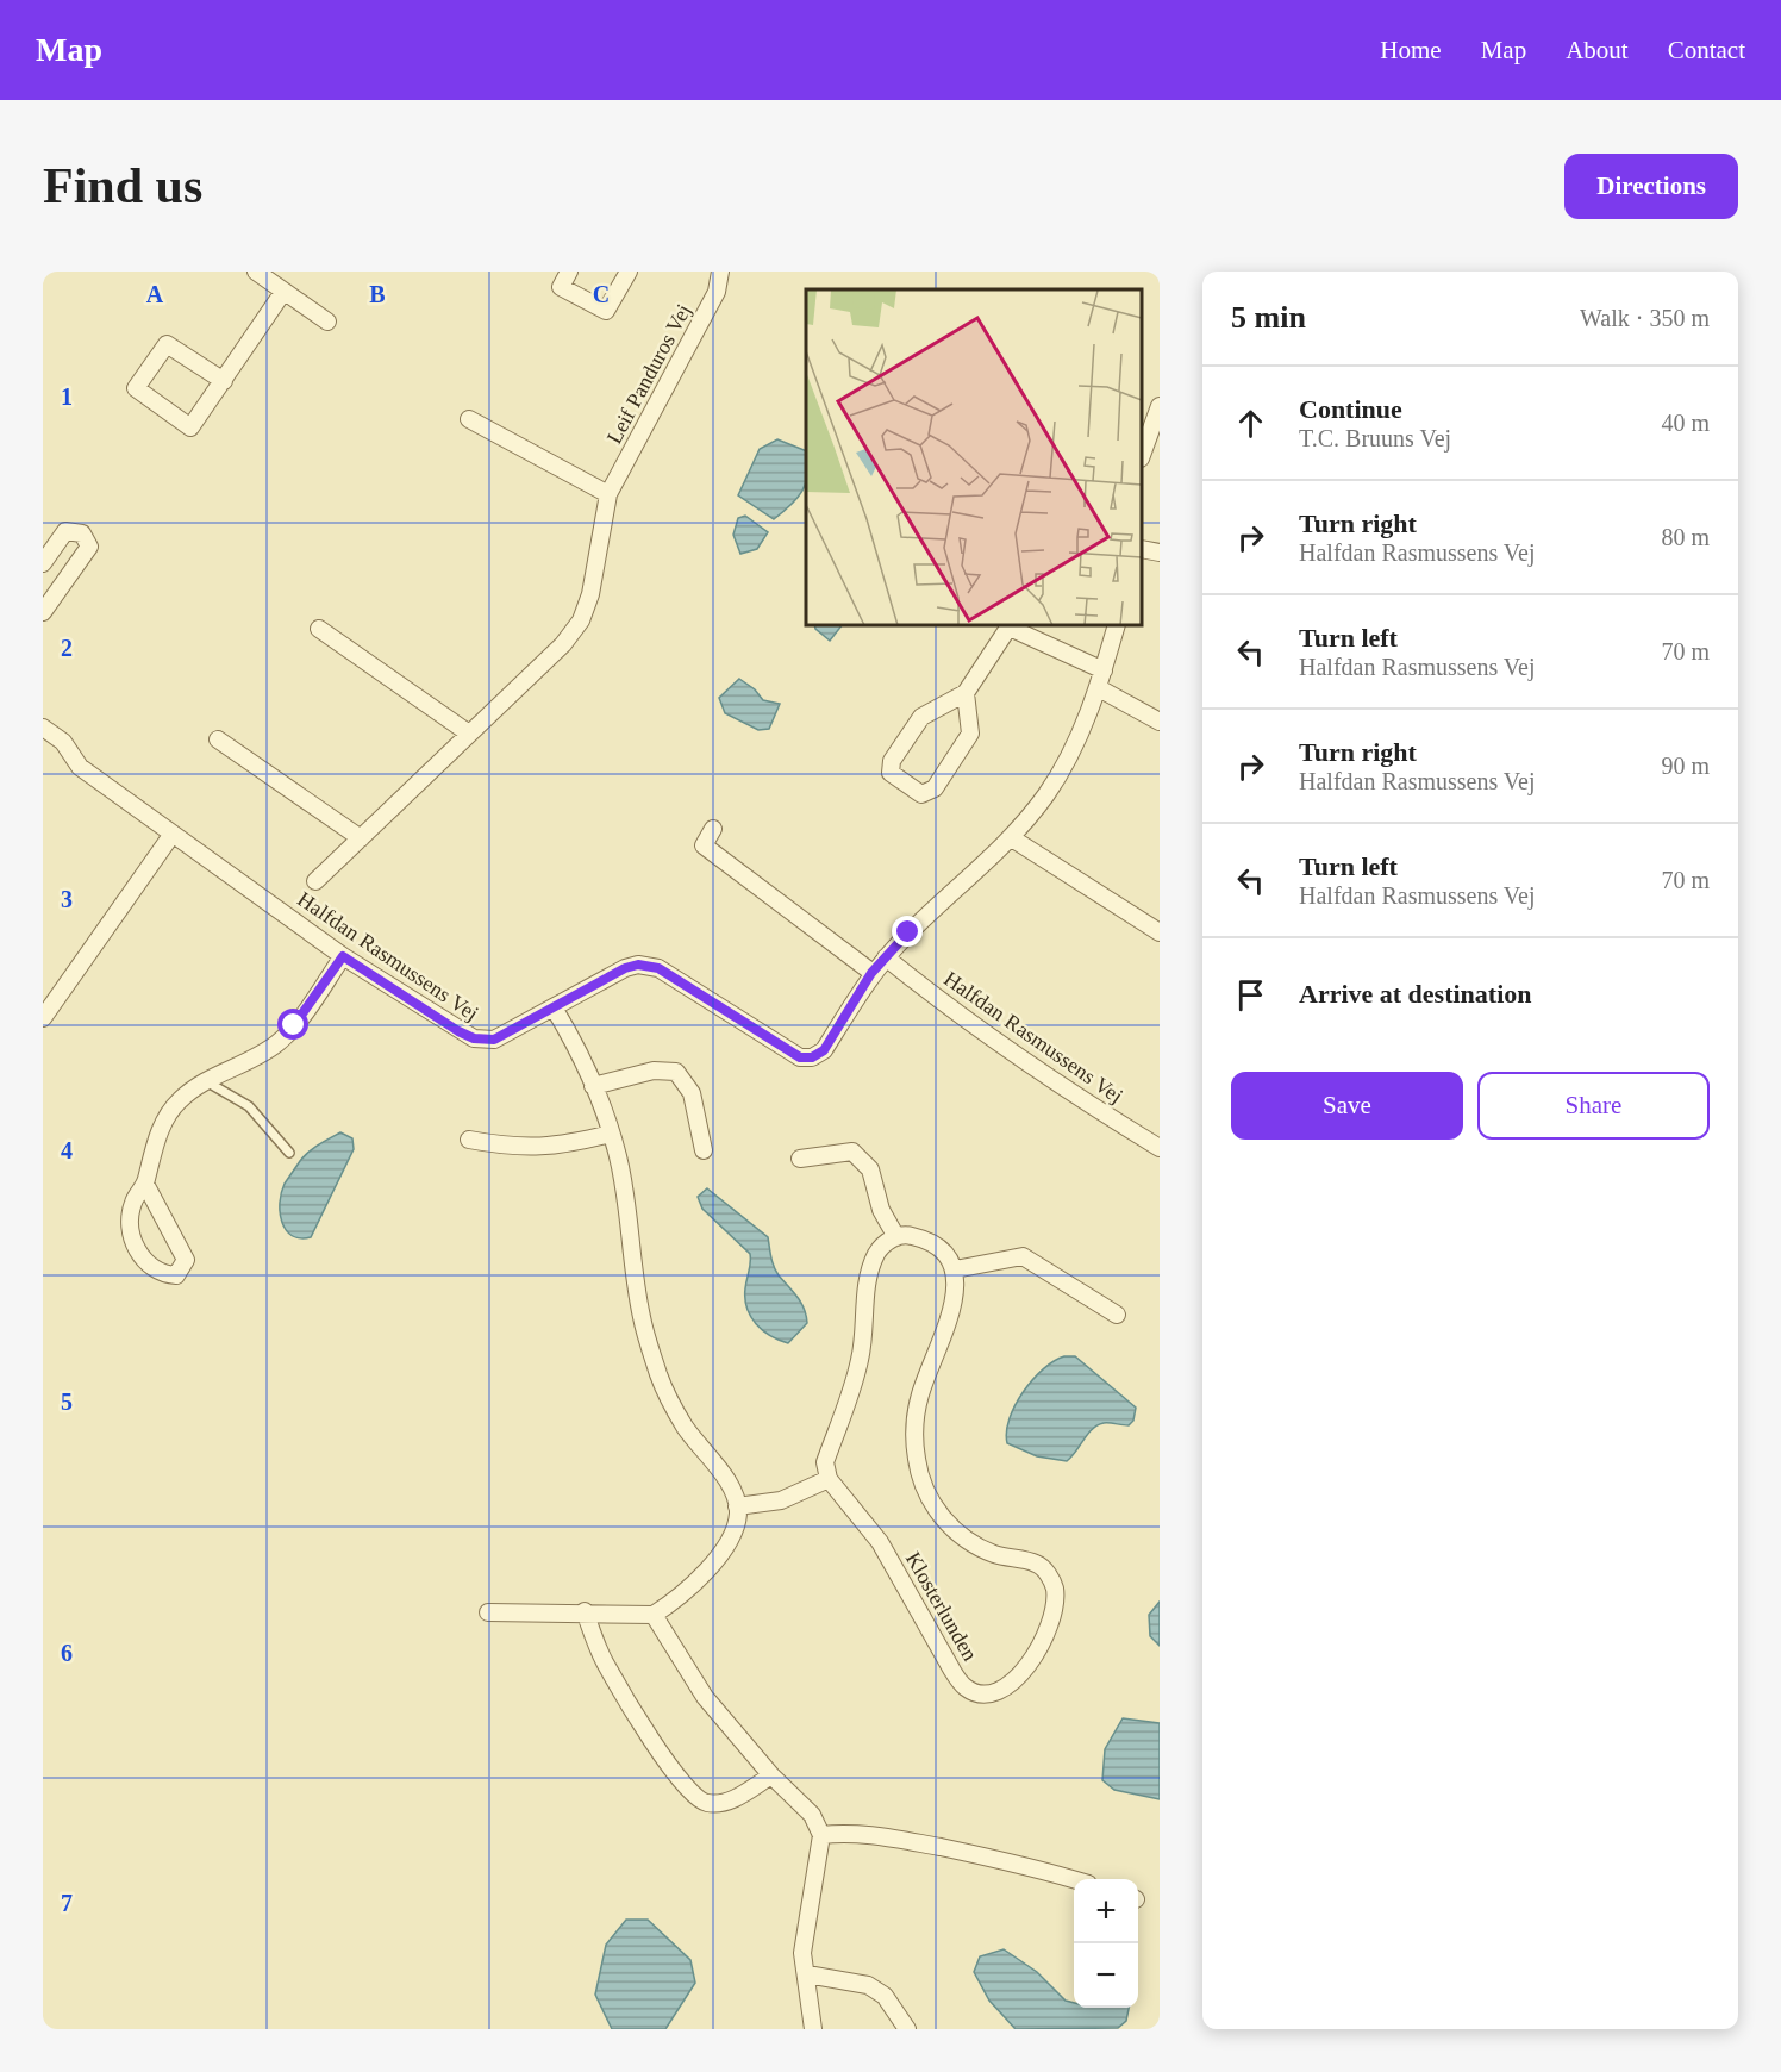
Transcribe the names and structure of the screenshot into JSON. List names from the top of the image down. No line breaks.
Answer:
{"streets":{"street":["Leif Panduros Vej","Halfdan Rasmussens Vej","Klosterlunden"]},"page":{"header":"Map","nav":["Home","Map","About","Contact"],"buttons":["Directions",["Save","Share"]],"title":"Find us","heading":["5 min","Walk · 350 m"],"list":[["Continue","T.C. Bruuns Vej","40 m"],["Turn right","Halfdan Rasmussens Vej","80 m"],["Turn left","Halfdan Rasmussens Vej","70 m"],["Turn right","Halfdan Rasmussens Vej","90 m"],["Turn left","Halfdan Rasmussens Vej","70 m"],"Arrive at destination"],"map_buttons":["+","−"]},"grid":{"columns":["A","B","C"],"rows":["1","2","3","4","5","6","7"]}}
